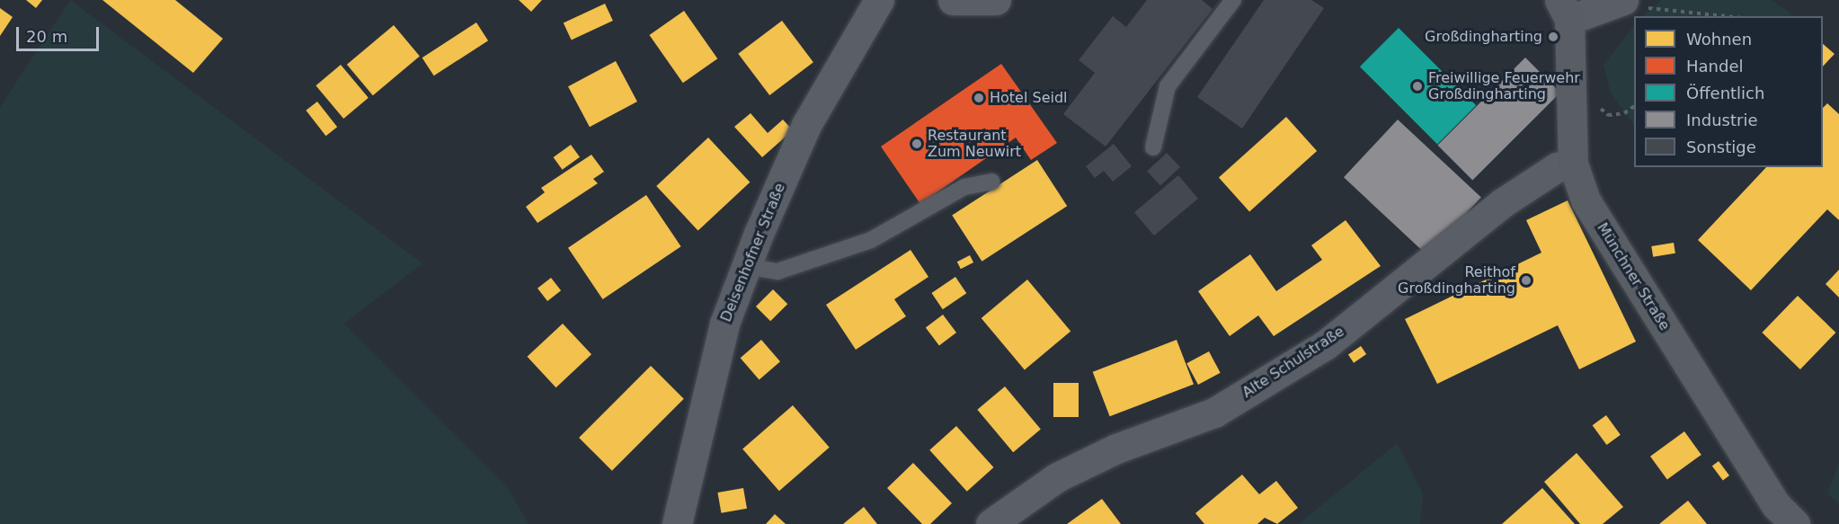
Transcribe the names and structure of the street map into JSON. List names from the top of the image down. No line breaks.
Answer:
{"streets":{"street":["Deisenhofner Straße","Münchner Straße","Alte Schulstraße"]},"crossings":[["Münchner Straße","Alte Schulstraße"]],"places":["Großdingharting","Freiwillige Feuerwehr Großdingharting","Hotel Seidl","Restaurant Zum Neuwirt","Reithof Großdingharting"],"legend":["Wohnen","Handel","Öffentlich","Industrie","Sonstige"],"scale_bar":"20 m"}
